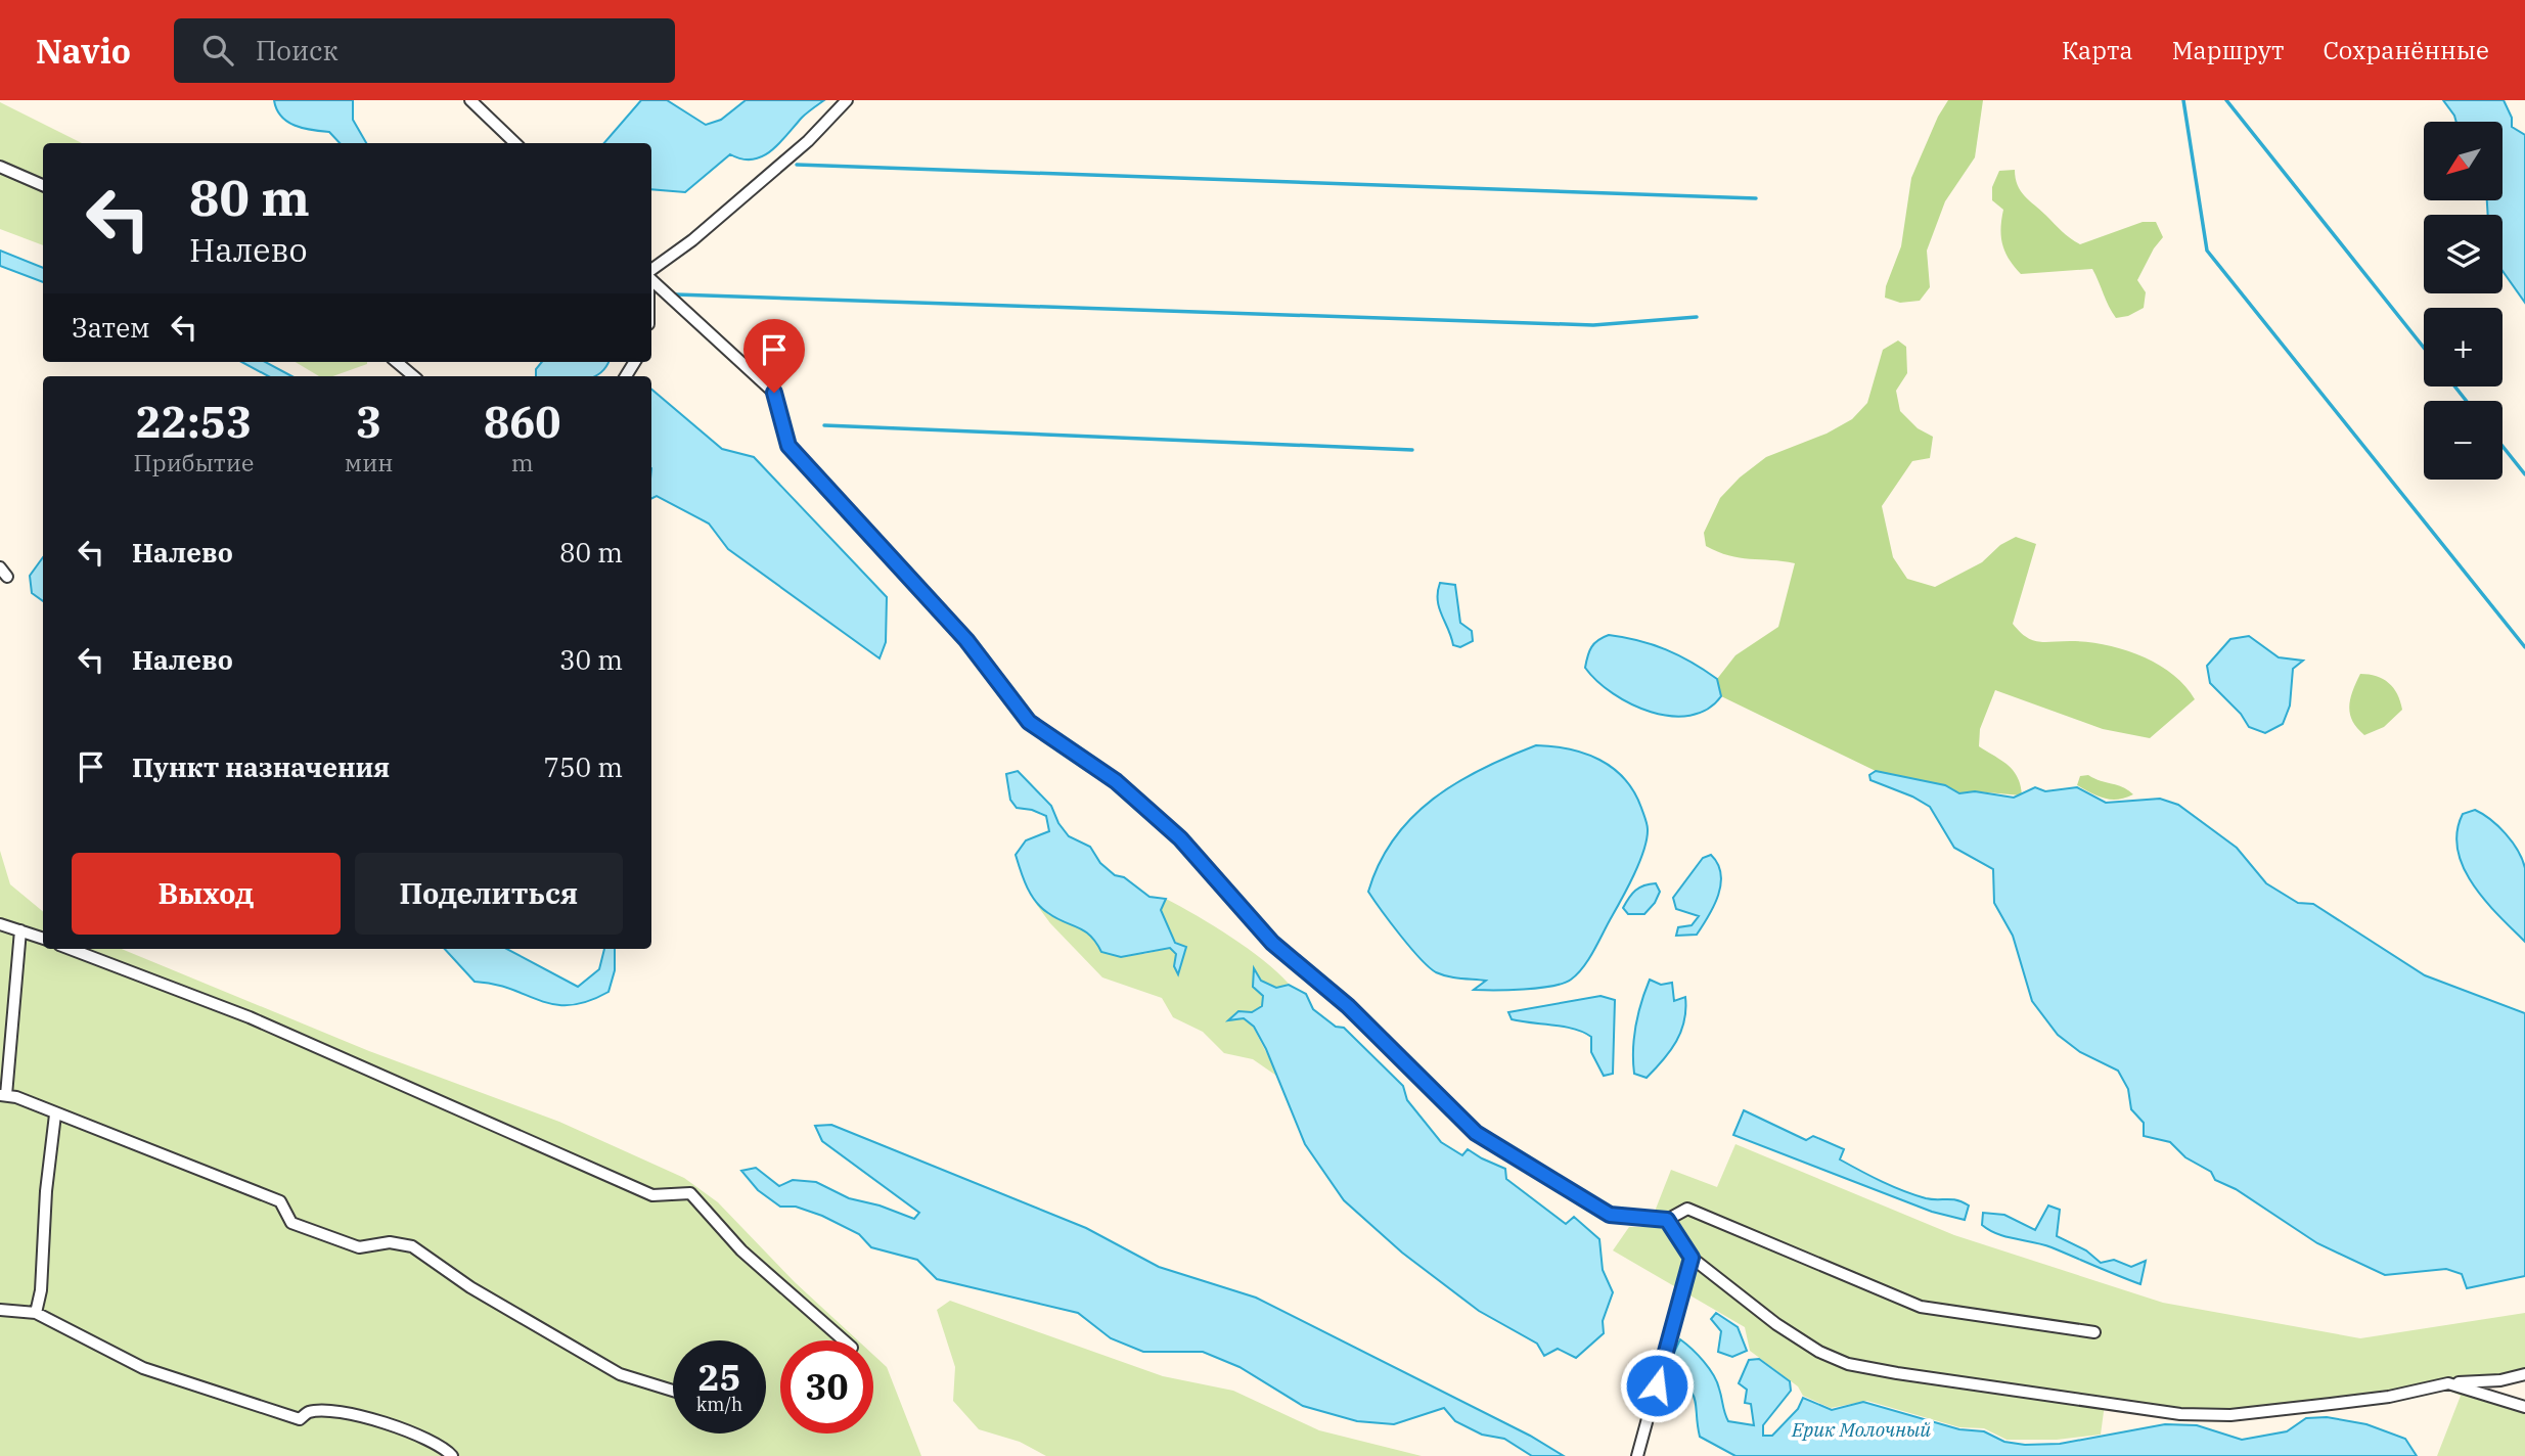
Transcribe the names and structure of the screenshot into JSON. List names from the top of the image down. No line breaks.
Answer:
{"water":["Ерик Молочный"],"north":"bottom left","page":{"header":"Navio","search":"Поиск","nav":["Карта","Маршрут","Сохранённые"],"map_buttons":["+","−"],"turn":["80 m","Налево"],"then":"Затем","eta":["22:53","Прибытие","3","мин","860","m"],"list":[{"name":"Налево","value":"80 m"},{"name":"Налево","value":"30 m"},{"name":"Пункт назначения","value":"750 m"}],"buttons":["Выход","Поделиться"],"speed":"25 km/h","limit":"30"}}
